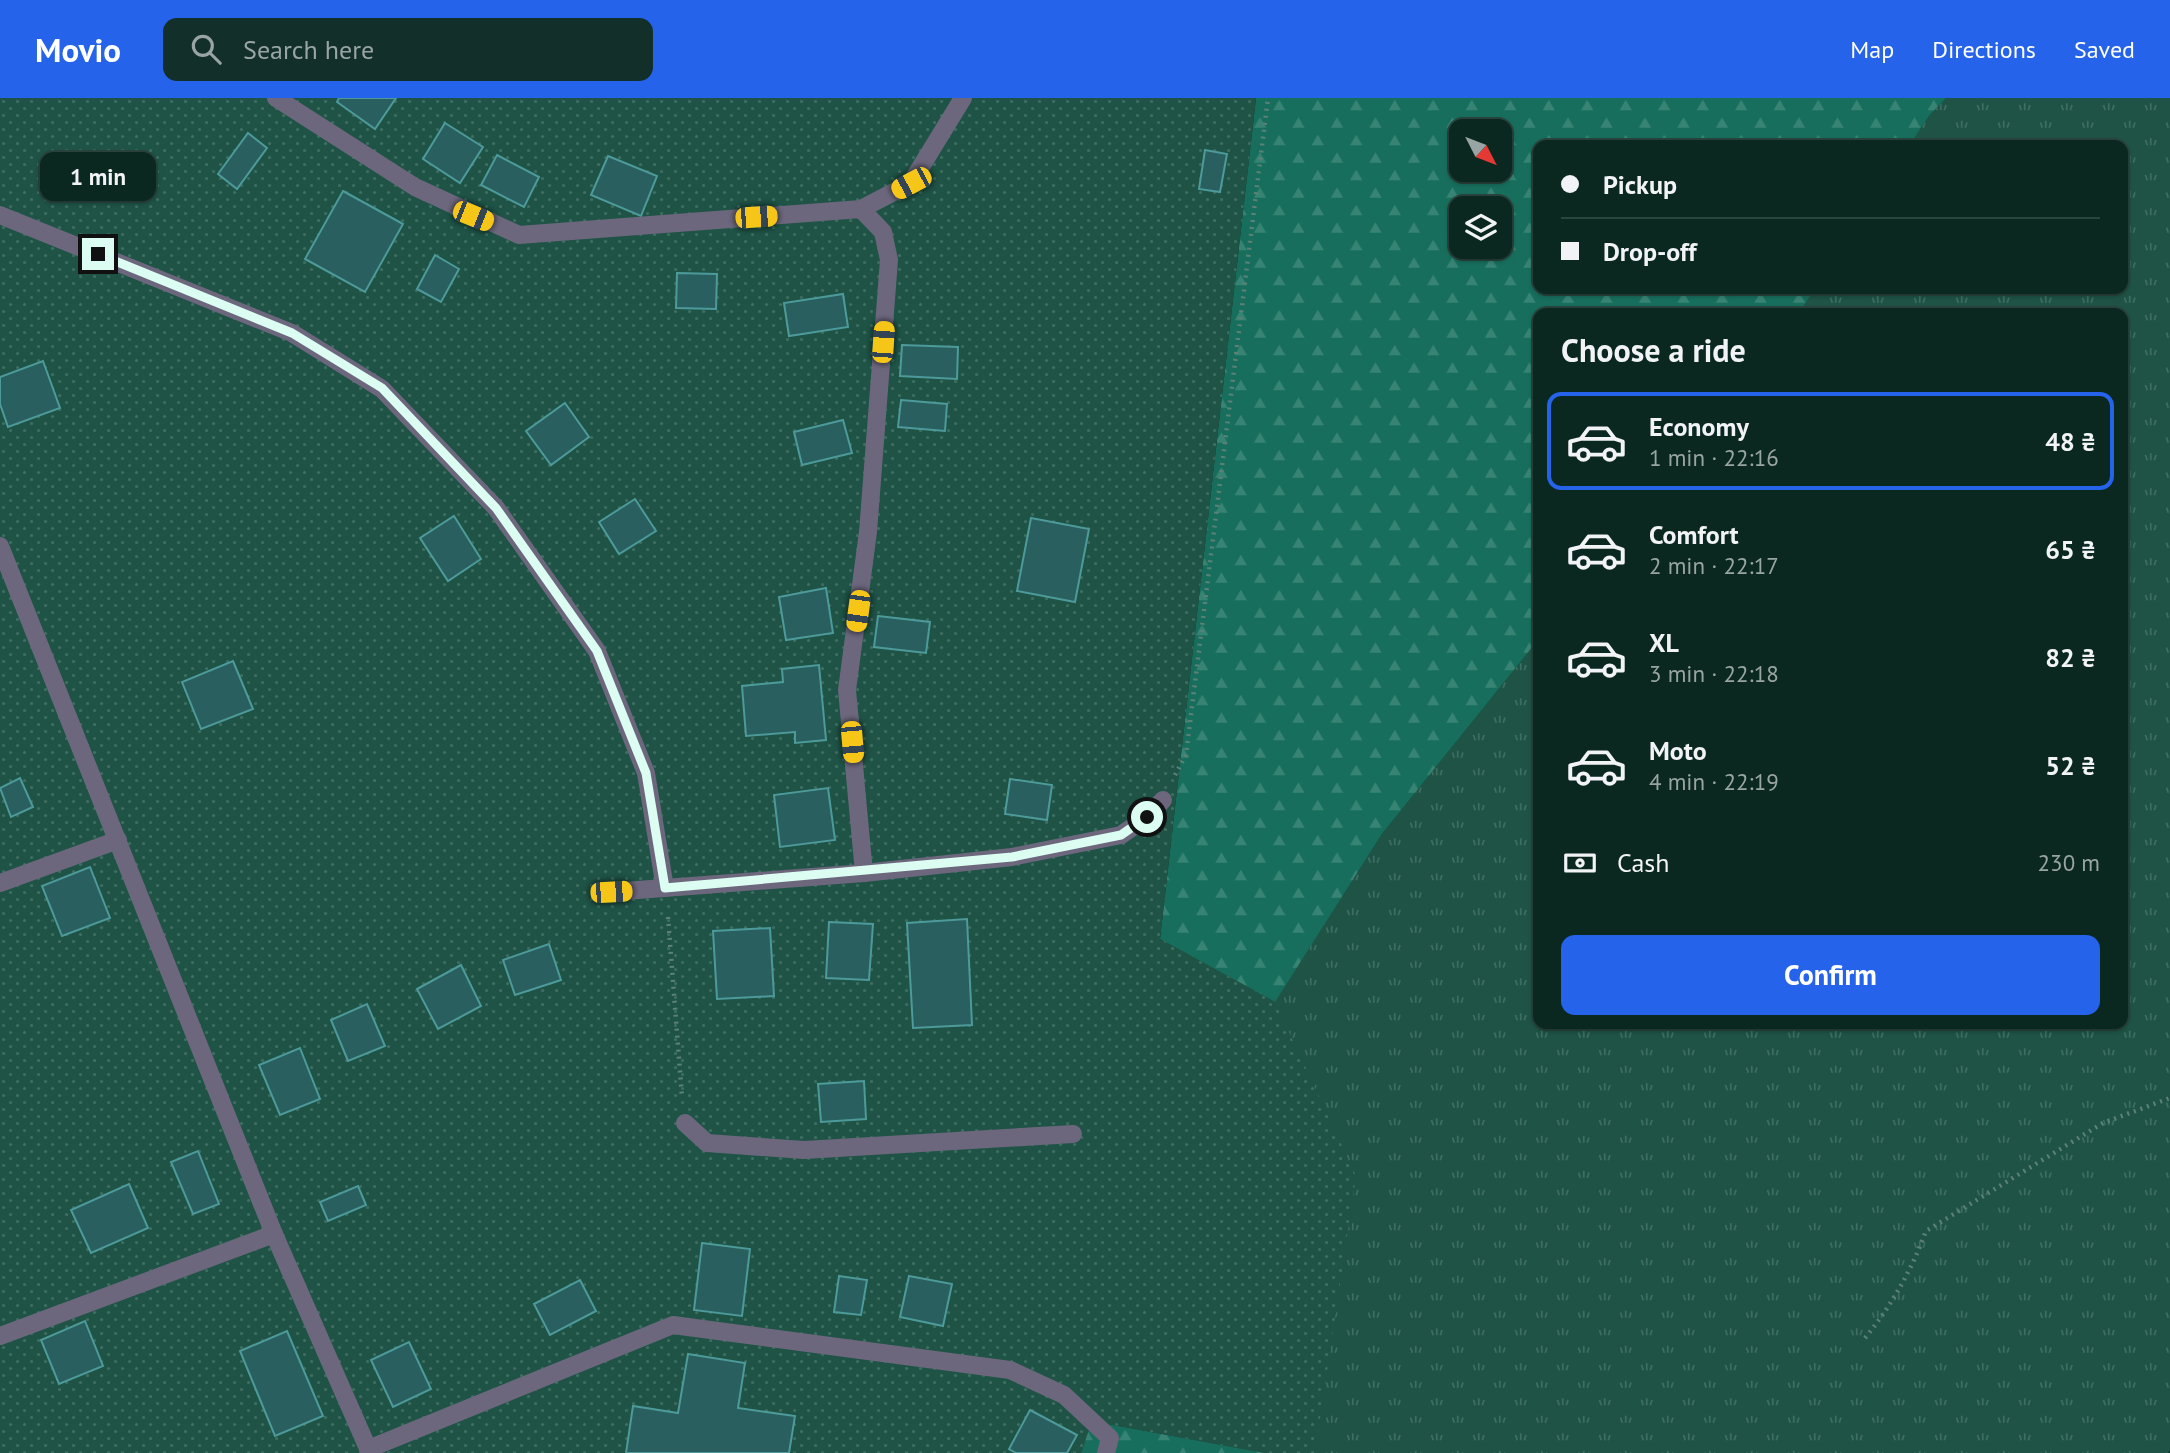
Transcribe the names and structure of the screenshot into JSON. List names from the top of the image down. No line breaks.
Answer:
{"north":"bottom right","page":{"header":"Movio","search":"Search here","nav":["Map","Directions","Saved"],"banner":["Pickup","Drop-off"],"bubble":"1 min","heading":"Choose a ride","list":[{"name":"Economy","note":"1 min · 22:16","value":"48 ₴"},{"name":"Comfort","note":"2 min · 22:17","value":"65 ₴"},{"name":"XL","note":"3 min · 22:18","value":"82 ₴"},{"name":"Moto","note":"4 min · 22:19","value":"52 ₴"}],"pay":["Cash","230 m"],"buttons":"Confirm"}}
